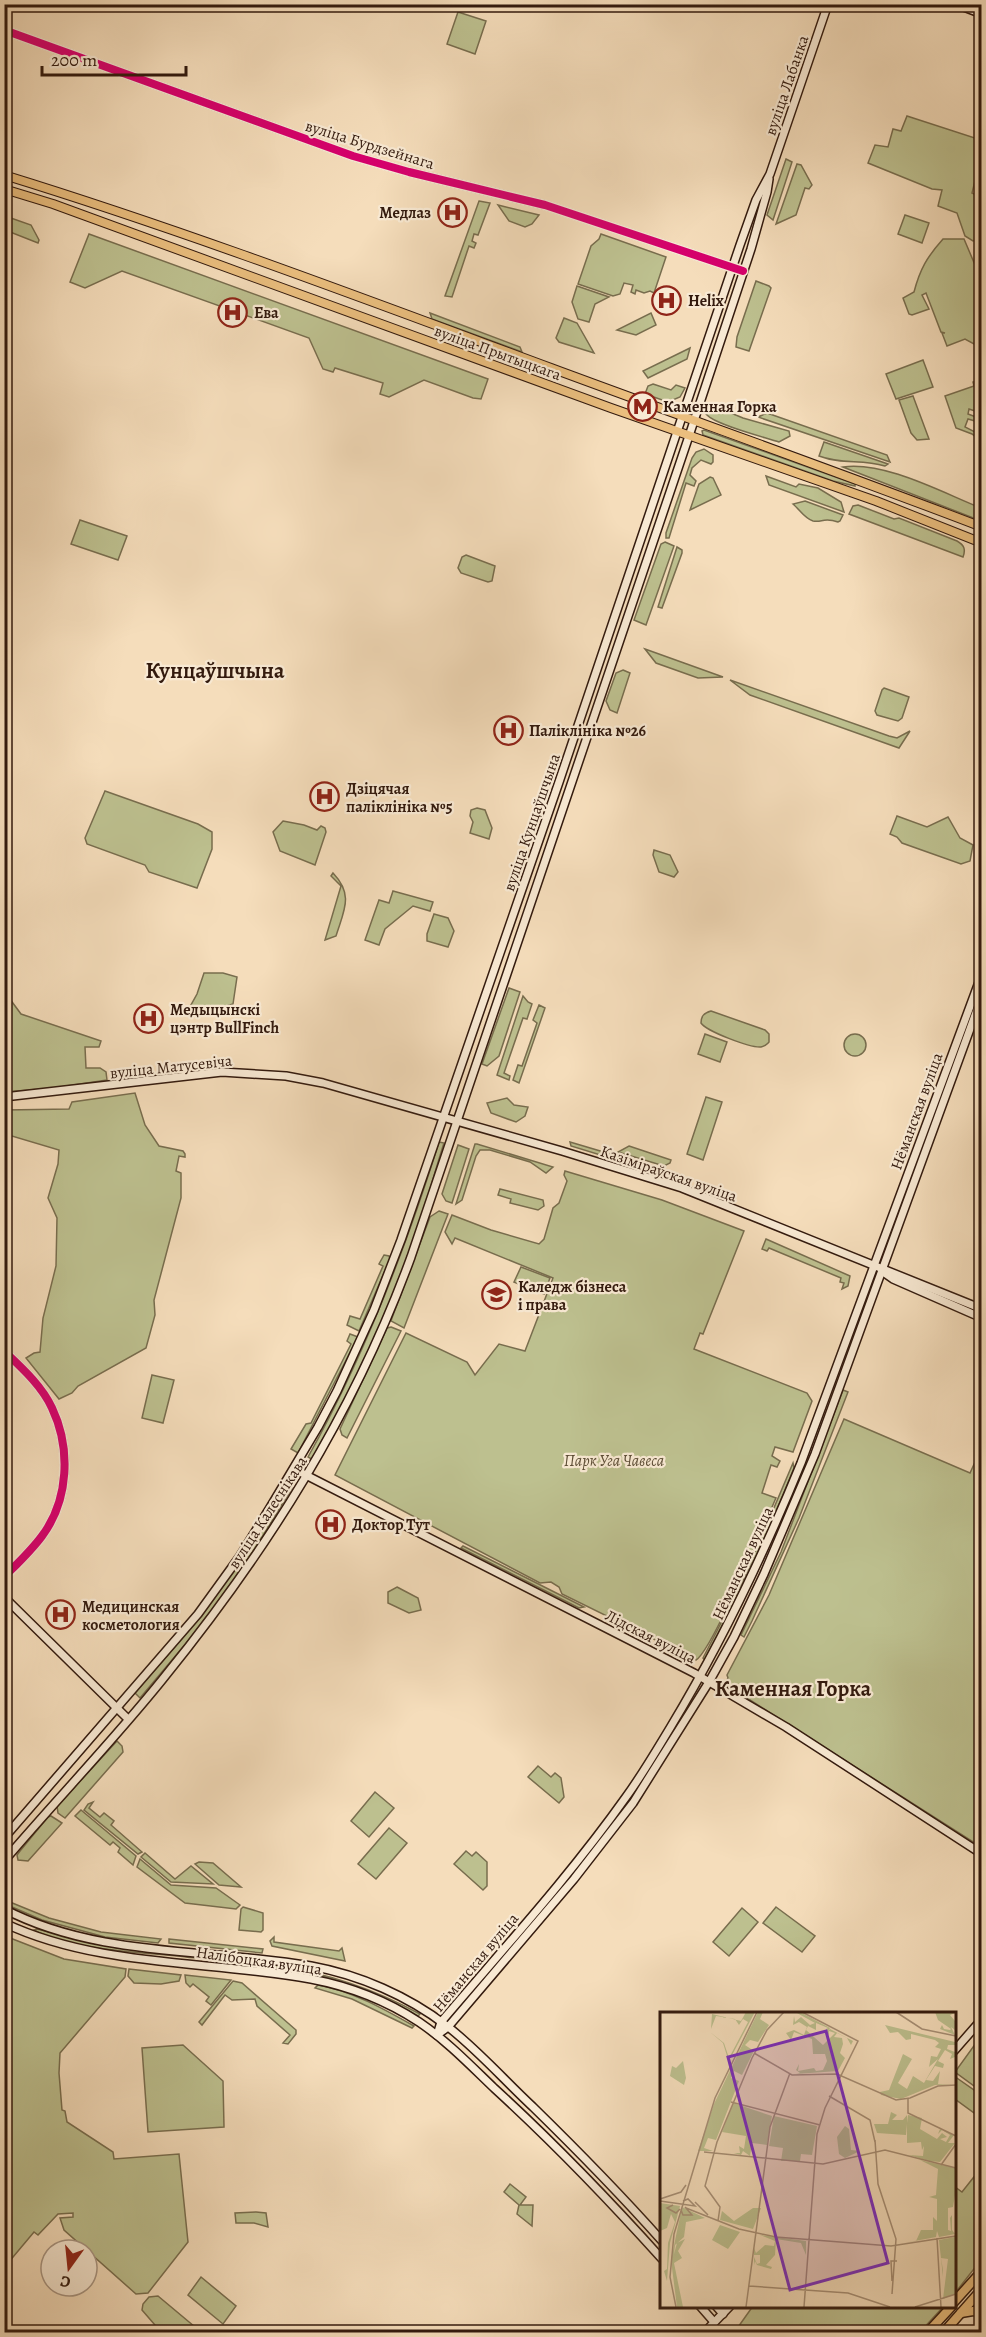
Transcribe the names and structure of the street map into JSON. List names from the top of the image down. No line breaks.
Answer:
{"streets":{"main road":["вуліца Лабанка","вуліца Бурдзейнага","вуліца Прытыцкага","вуліца Кунцаўшчына","вуліца Матусевіча","Нёманская вуліца","Казіміраўская вуліца","вуліца Калеснікава","Лідская вуліца","Налібоцкая вуліца"]},"crossings":[["вуліца Лабанка","вуліца Бурдзейнага"],["вуліца Лабанка","вуліца Прытыцкага"],["вуліца Лабанка","вуліца Кунцаўшчына"],["вуліца Прытыцкага","вуліца Кунцаўшчына"],["вуліца Кунцаўшчына","вуліца Матусевіча"],["вуліца Кунцаўшчына","Казіміраўская вуліца"],["вуліца Кунцаўшчына","вуліца Калеснікава"],["вуліца Матусевіча","Казіміраўская вуліца"],["вуліца Матусевіча","вуліца Калеснікава"],["Нёманская вуліца","Казіміраўская вуліца"],["Нёманская вуліца","Лідская вуліца"],["Нёманская вуліца","Налібоцкая вуліца"],["Казіміраўская вуліца","вуліца Калеснікава"],["вуліца Калеснікава","Лідская вуліца"]],"districts":["Кунцаўшчына","Каменная Горка"],"parks":["Парк Уга Чавеса"],"places":{"hospital":["Медлаз","Helix","Ева","Паліклініка №26","Дзіцячая паліклініка №5","Медыцынскі цэнтр BullFinch","Доктор Тут","Медицинская косметология"],"metro station":["Каменная Горка"],"school or university":["Каледж бізнеса і права"]},"scale_bar":"200 m","north":"bottom"}
